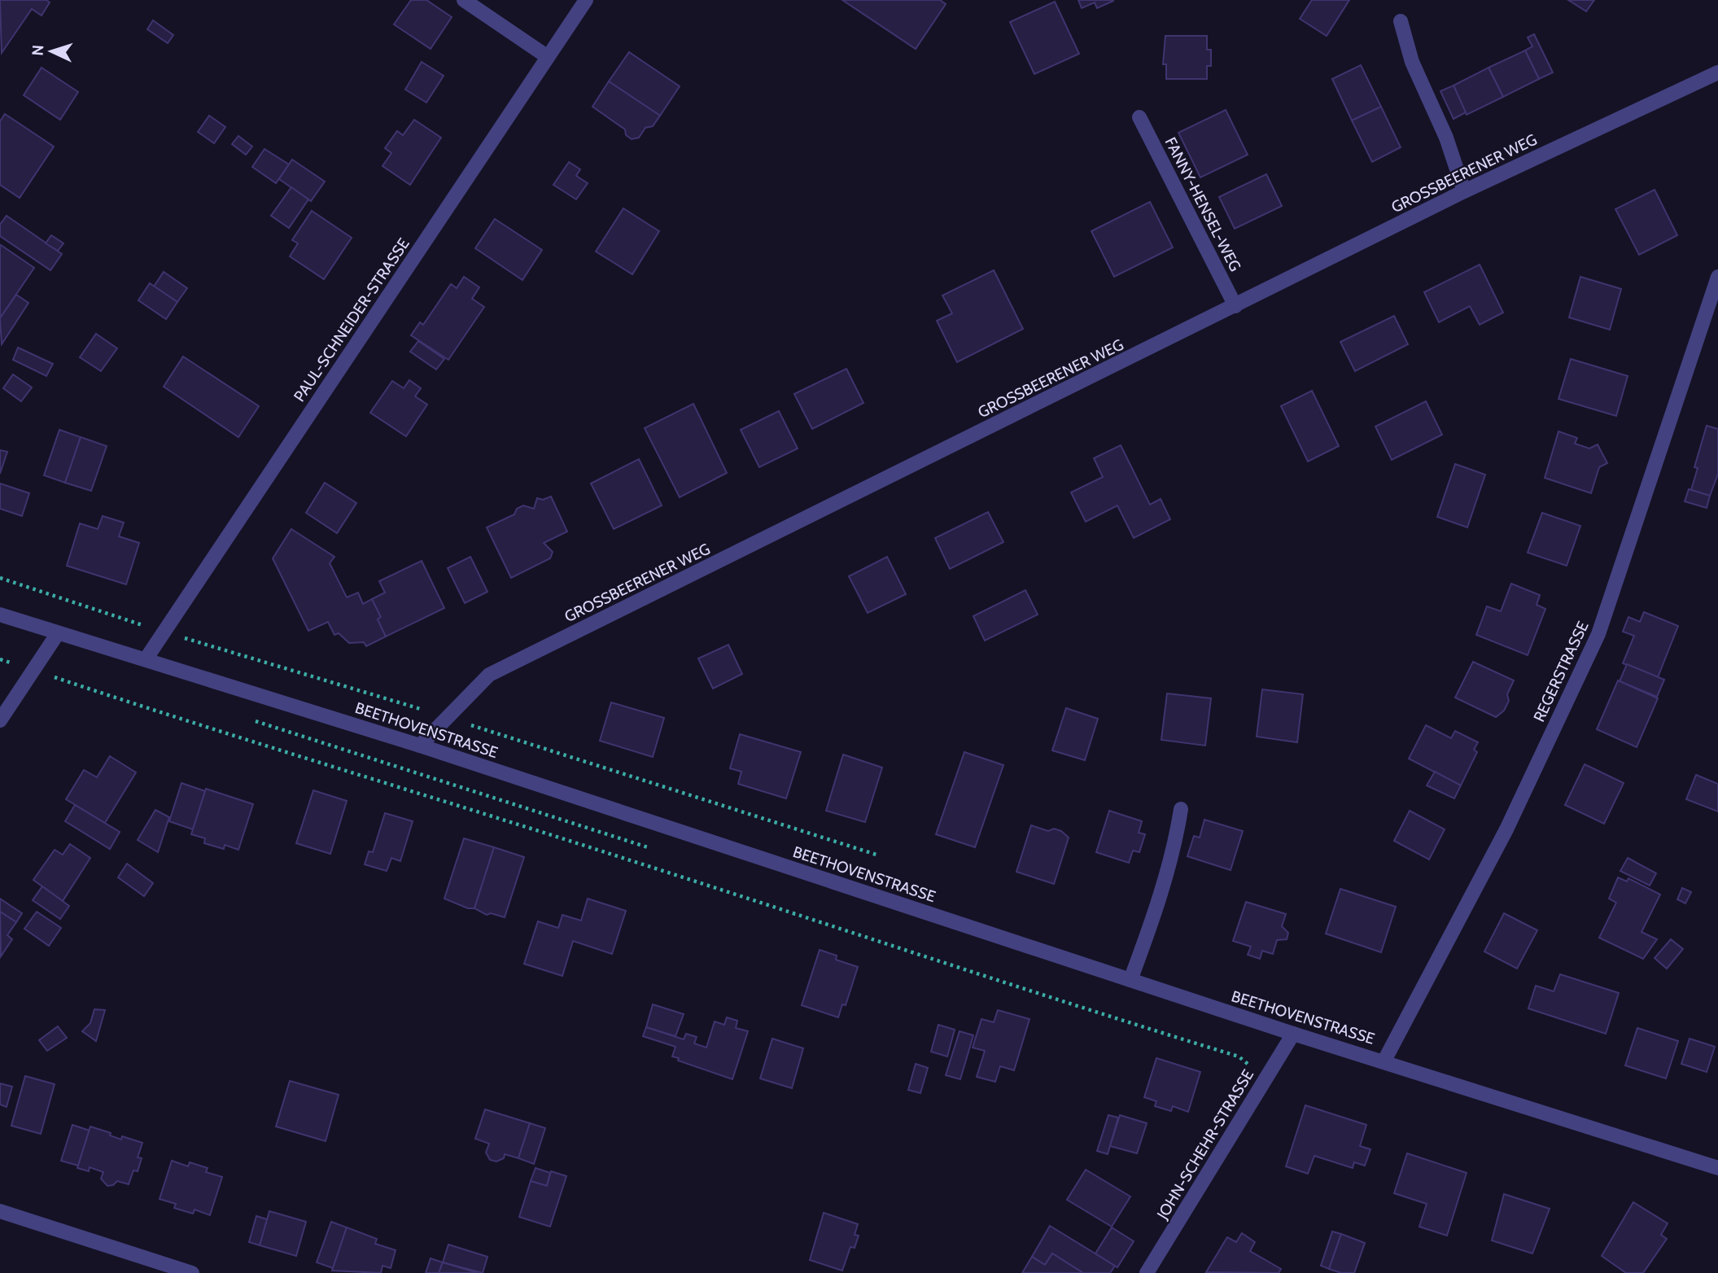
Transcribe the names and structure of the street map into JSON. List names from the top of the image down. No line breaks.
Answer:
{"streets":{"street":["GROSSBEERENER WEG","FANNY-HENSEL-WEG","PAUL-SCHNEIDER-STRASSE","REGERSTRASSE","BEETHOVENSTRASSE","JOHN-SCHEHR-STRASSE"]},"crossings":[["GROSSBEERENER WEG","FANNY-HENSEL-WEG"],["GROSSBEERENER WEG","BEETHOVENSTRASSE"],["PAUL-SCHNEIDER-STRASSE","BEETHOVENSTRASSE"],["REGERSTRASSE","BEETHOVENSTRASSE"],["BEETHOVENSTRASSE","JOHN-SCHEHR-STRASSE"]],"north":"left"}
